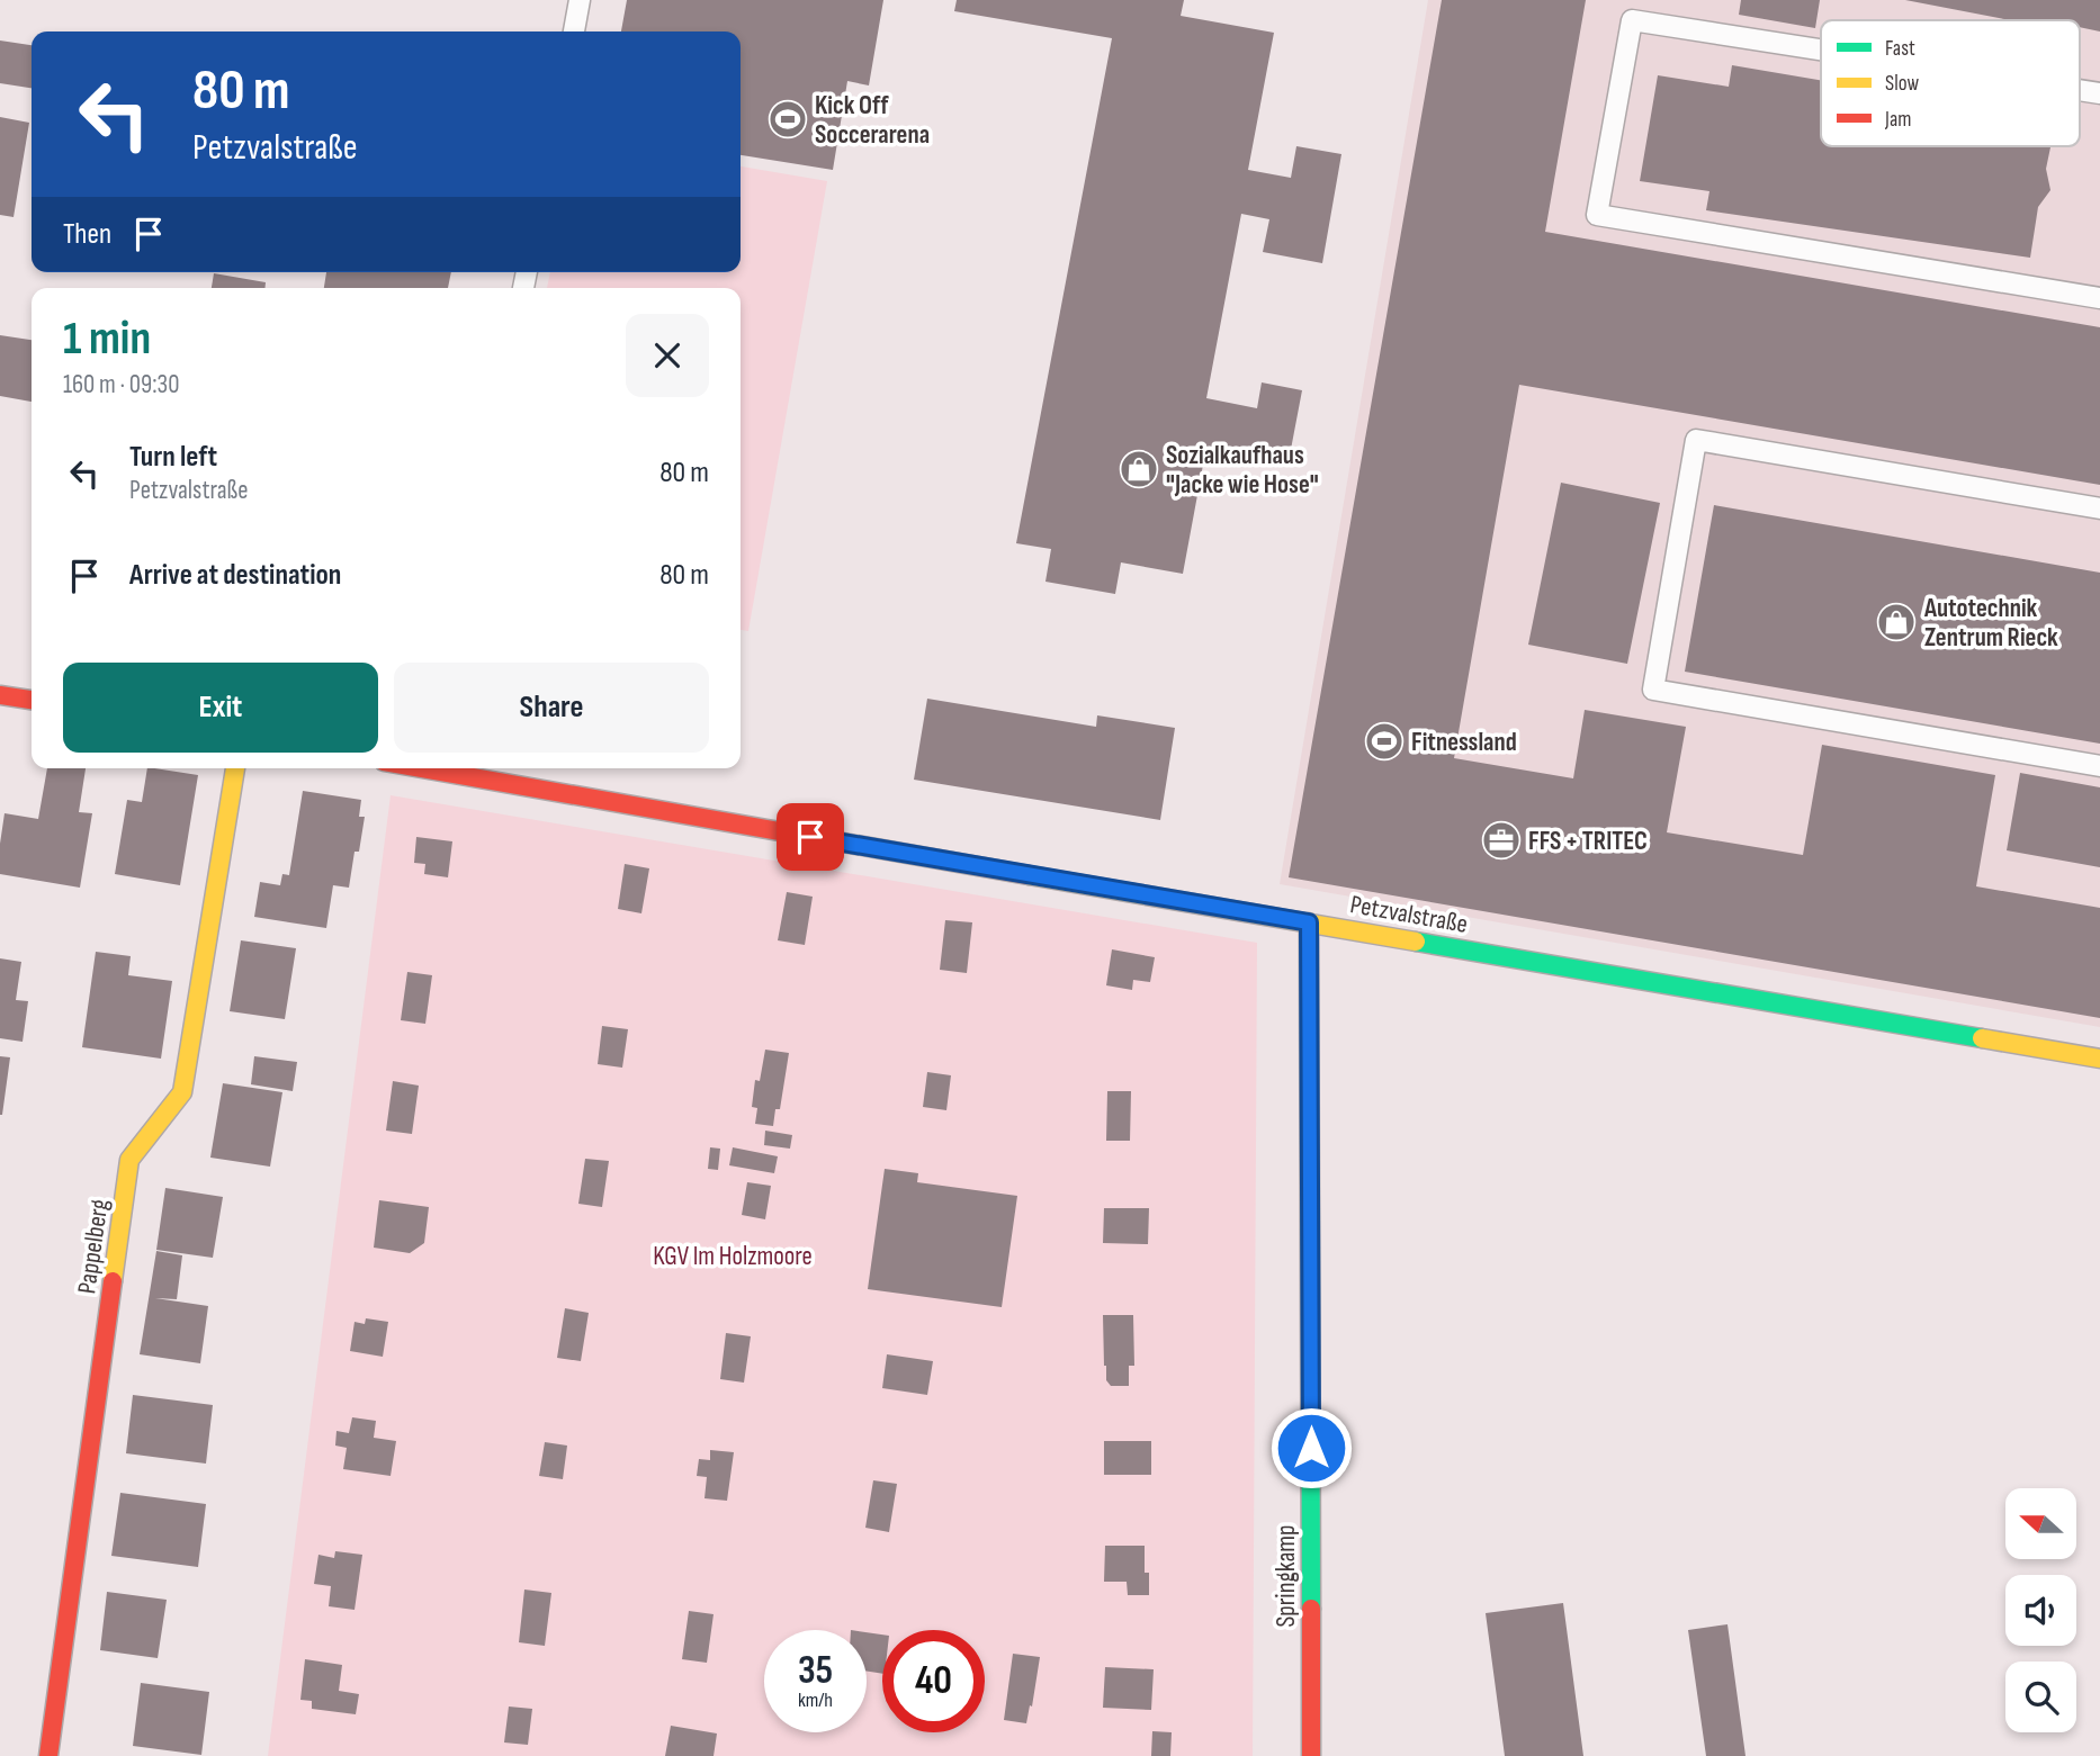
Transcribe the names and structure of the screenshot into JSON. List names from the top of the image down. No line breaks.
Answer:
{"streets":{"street":["Petzvalstraße","Pappelberg","Springkamp"]},"crossings":[["Petzvalstraße","Springkamp"]],"parks":["KGV Im Holzmoore"],"places":{"sports":["Kick Off Soccerarena","Fitnessland"],"shop":["Sozialkaufhaus \"Jacke wie Hose\"","Autotechnik Zentrum Rieck"],"office":["FFS + TRITEC"]},"legend":["Fast","Slow","Jam"],"north":"left","page":{"turn":["80 m","Petzvalstraße"],"then":"Then","heading":["1 min","160 m · 09:30"],"list":[{"name":"Turn left","note":"Petzvalstraße","value":"80 m"},{"name":"Arrive at destination","value":"80 m"}],"buttons":["Exit","Share"],"speed":"35 km/h","limit":"40"}}
